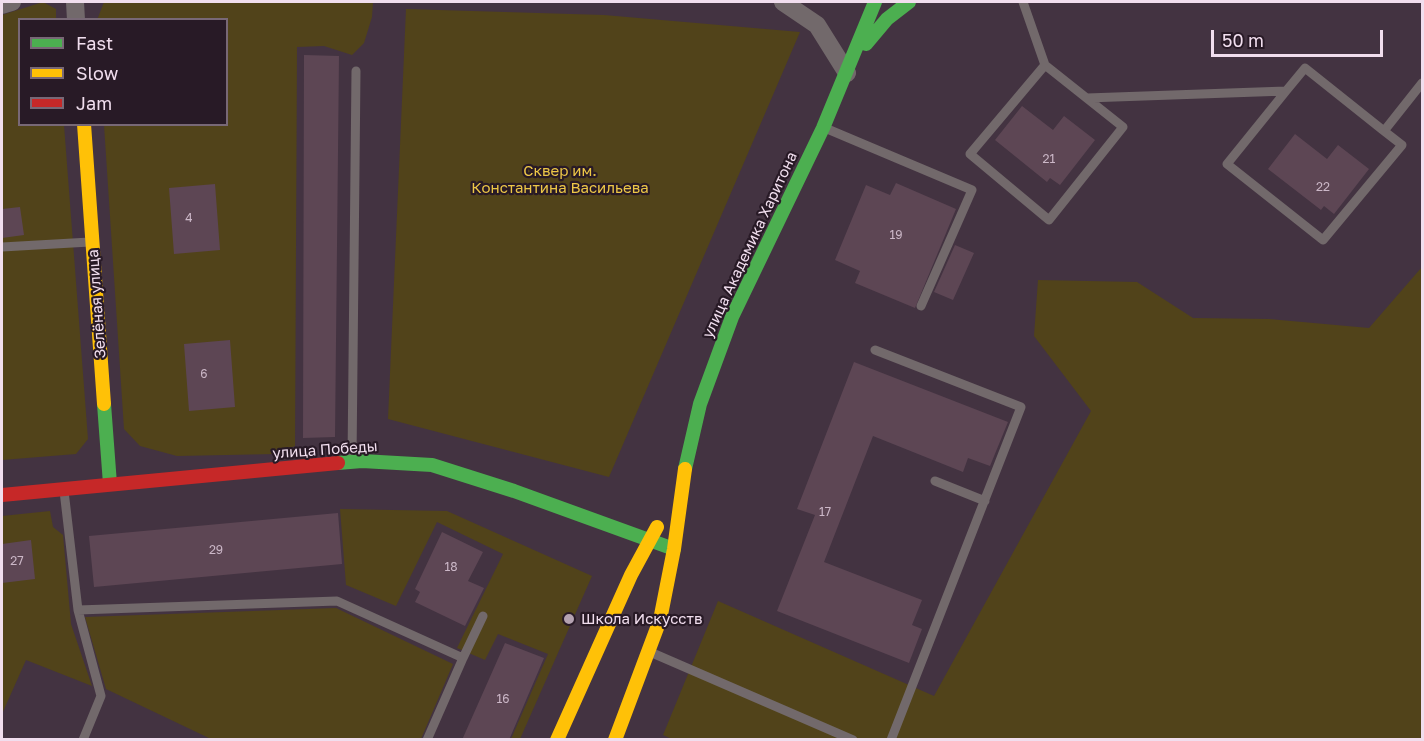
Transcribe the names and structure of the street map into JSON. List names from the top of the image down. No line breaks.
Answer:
{"streets":{"main road":["улица Академика Харитона","Зелёная улица","улица Победы"]},"crossings":[["улица Академика Харитона","улица Победы"],["Зелёная улица","улица Победы"]],"parks":["Сквер им. Константина Васильева"],"places":["Школа Искусств"],"house_numbers":["21","22","4","19","6","17","29","27","18","16"],"legend":["Fast","Slow","Jam"],"scale_bar":"50 m"}
